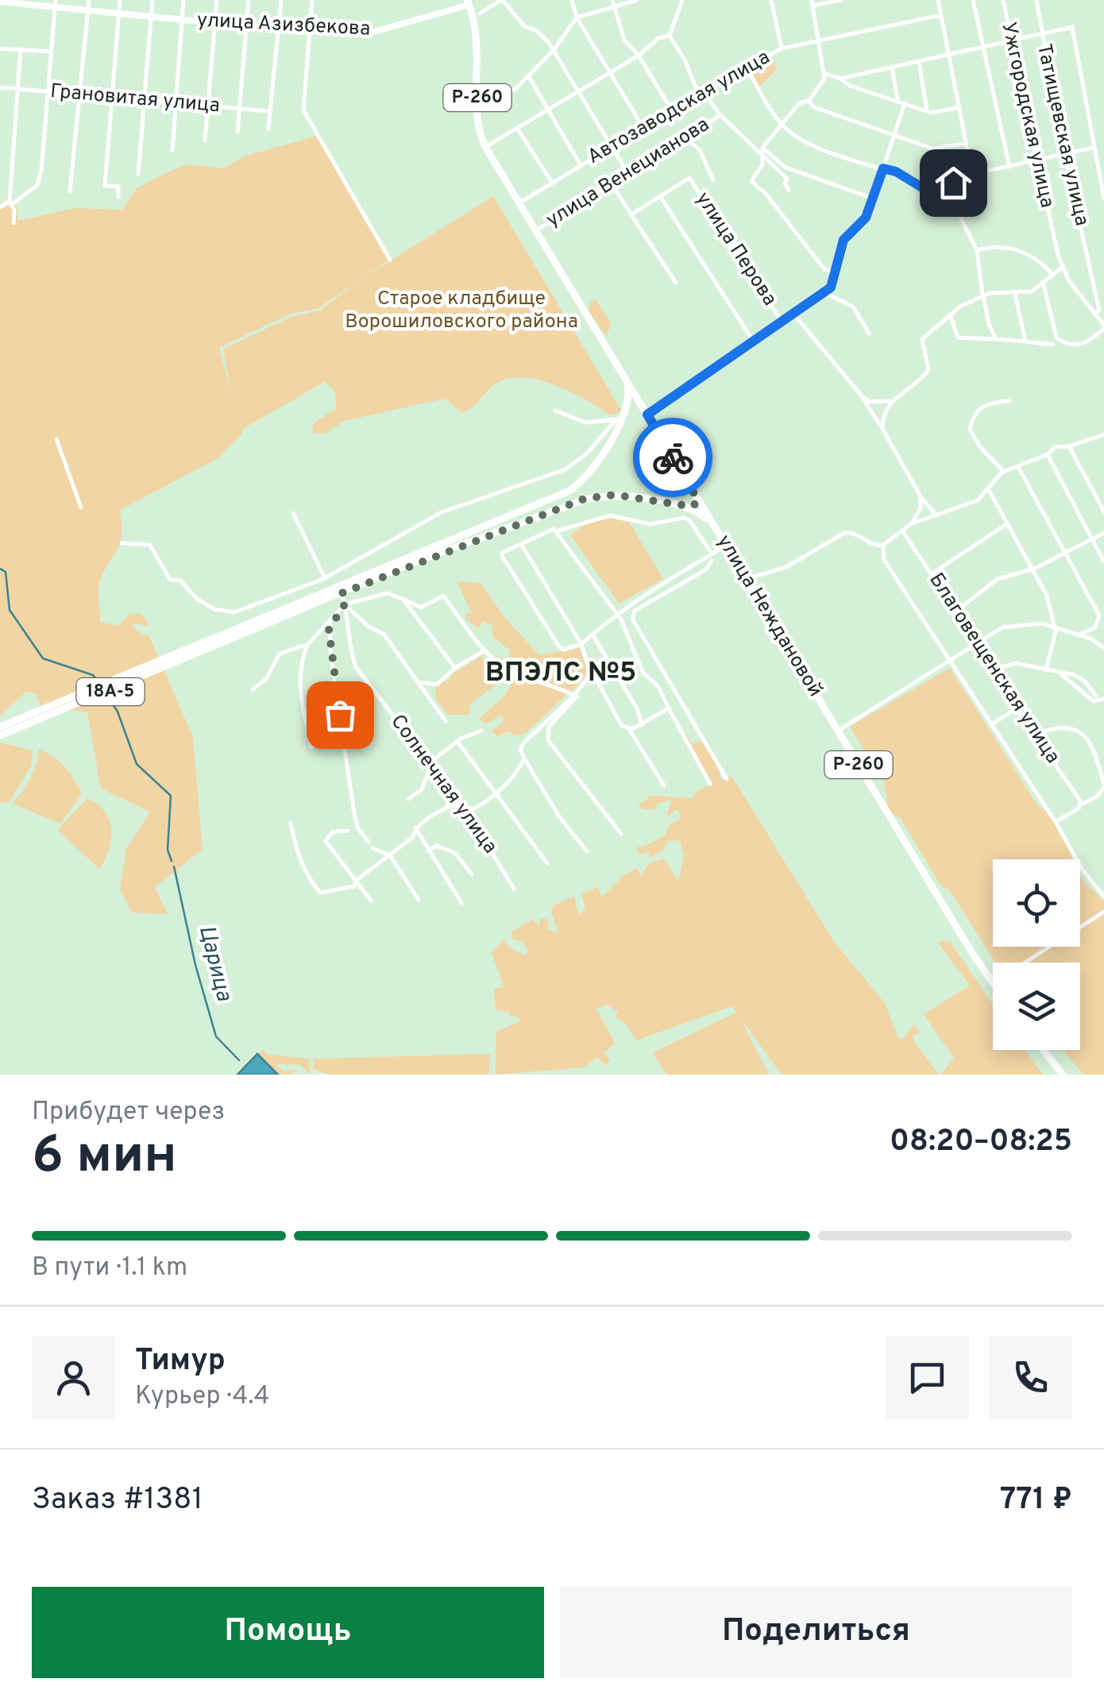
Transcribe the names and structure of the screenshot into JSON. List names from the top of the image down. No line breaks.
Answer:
{"streets":{"highway":["Р-260","улица Неждановой","18А-5"],"main road":["улица Азизбекова"],"street":["Грановитая улица","Автозаводская улица","Ужгородская улица","Татищевская улица","улица Венецианова","улица Перова","Благовещенская улица","Солнечная улица"]},"crossings":[["улица Азизбекова","улица Неждановой"],["Автозаводская улица","улица Неждановой"],["Ужгородская улица","Татищевская улица"],["улица Венецианова","улица Неждановой"],["улица Неждановой","18А-5"],["18А-5","Солнечная улица"]],"districts":["ВПЭЛС №5"],"water":["Царица"],"parks":["Старое кладбище Ворошиловского района"],"page":{"heading":["6 мин","Прибудет через","08:20–08:25"],"panel":["Тимур","Курьер · 4.4","Заказ #1381","771 ₽"],"bar":"В пути · 1.1 km","buttons":["Помощь","Поделиться"]}}
